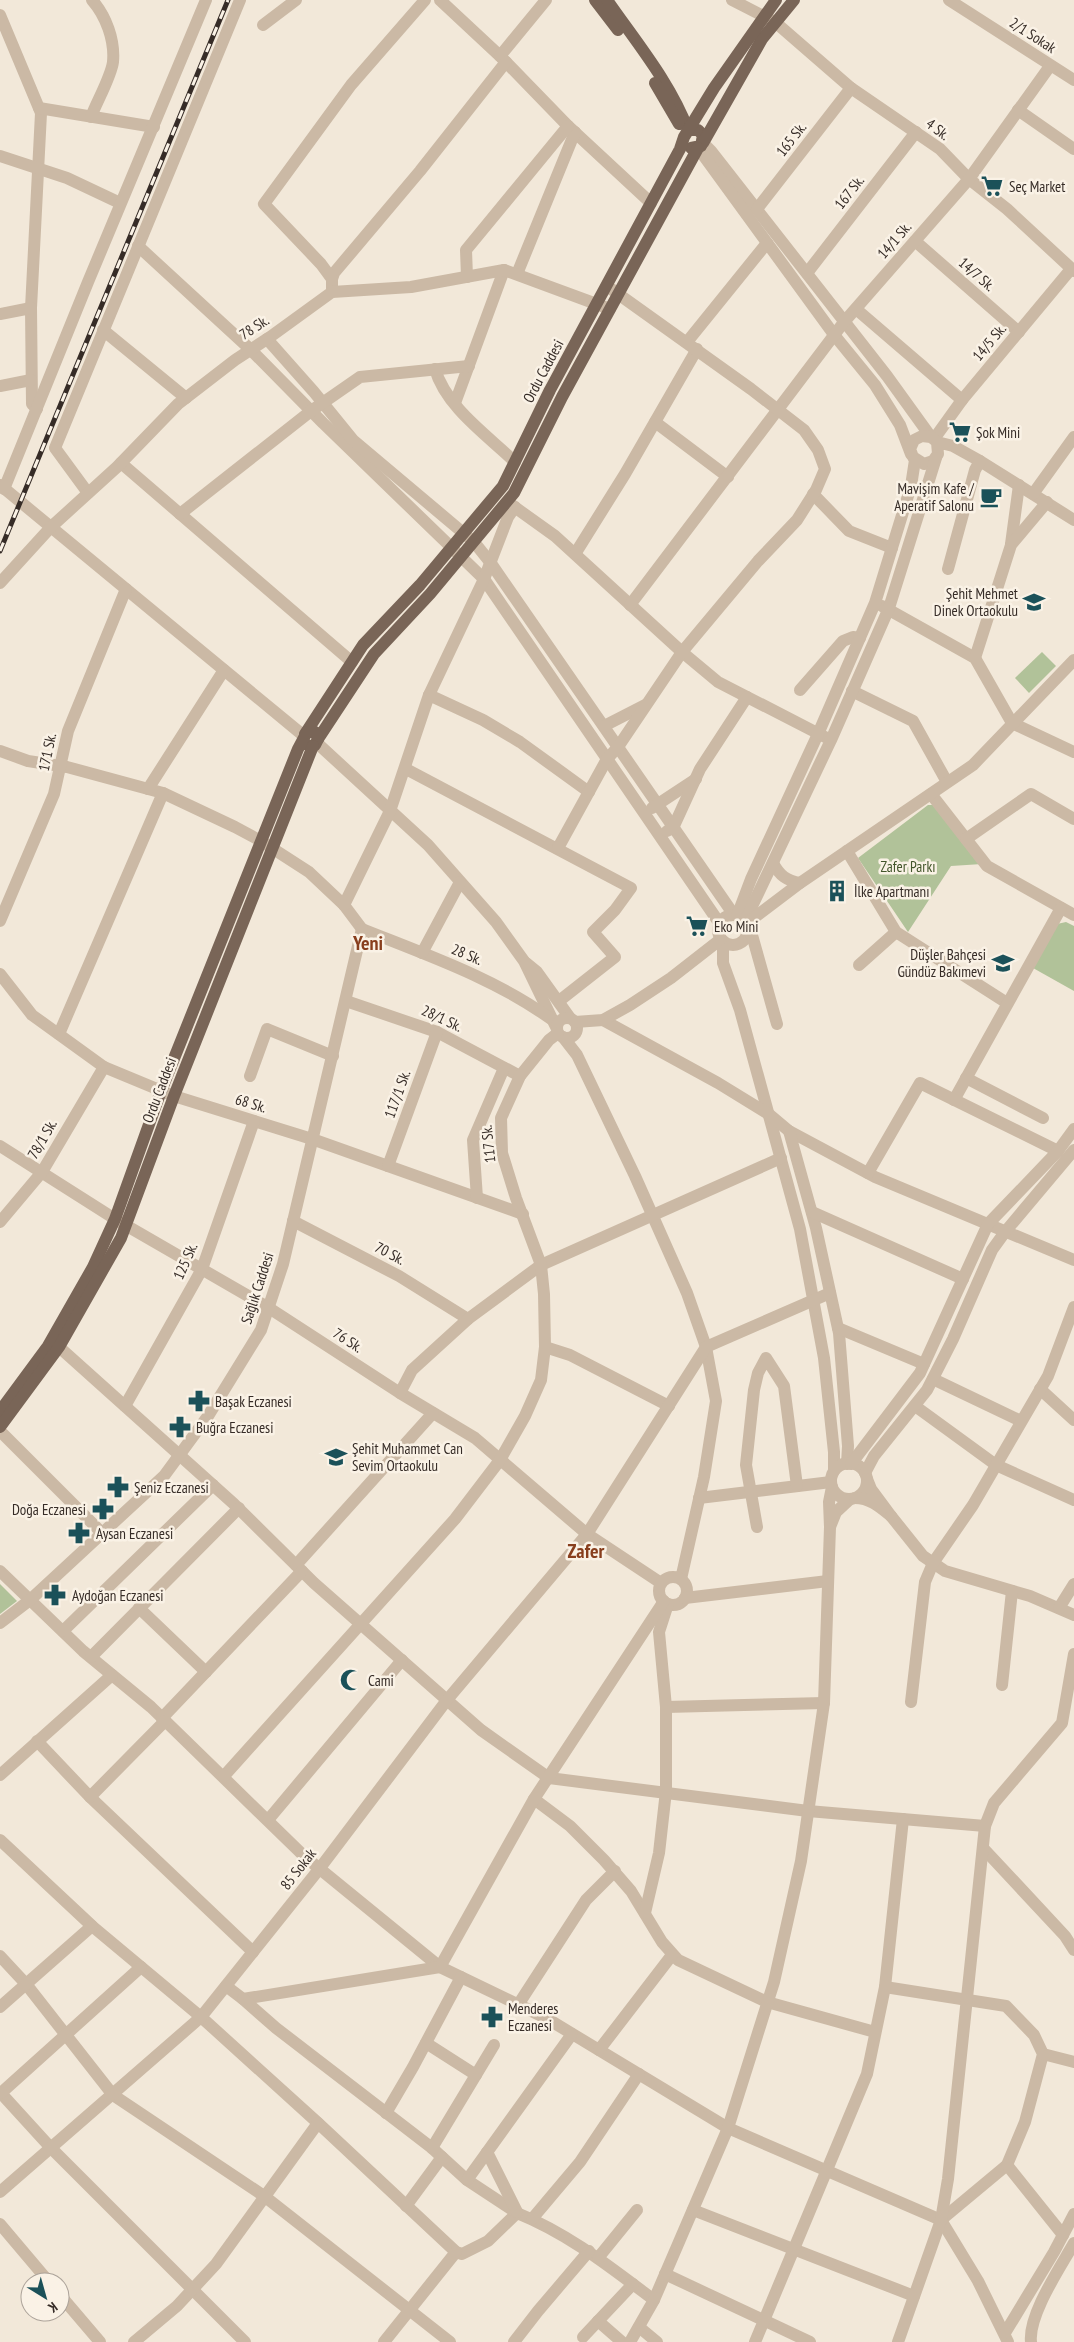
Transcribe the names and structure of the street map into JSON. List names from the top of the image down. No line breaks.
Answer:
{"streets":{"main road":["Ordu Caddesi"],"street":["2/1 Sokak","4 Sk.","165 Sk.","167 Sk.","14/1 Sk.","14/7 Sk.","78 Sk.","14/5 Sk.","171 Sk.","28 Sk.","28/1 Sk.","117/1 Sk.","68 Sk.","78/1 Sk.","117 Sk.","70 Sk.","125 Sk.","Sağlık Caddesi","76 Sk.","85 Sokak"]},"crossings":[["2/1 Sokak","14/1 Sk."],["4 Sk.","165 Sk."],["4 Sk.","167 Sk."],["4 Sk.","14/1 Sk."],["4 Sk.","14/5 Sk."],["4 Sk.","Ordu Caddesi"],["14/1 Sk.","14/7 Sk."],["14/7 Sk.","14/5 Sk."],["Ordu Caddesi","68 Sk."],["Ordu Caddesi","76 Sk."],["28 Sk.","117 Sk."],["28 Sk.","Sağlık Caddesi"],["28/1 Sk.","117/1 Sk."],["28/1 Sk.","117 Sk."],["28/1 Sk.","Sağlık Caddesi"],["117/1 Sk.","68 Sk."],["68 Sk.","78/1 Sk."],["68 Sk.","117 Sk."],["68 Sk.","125 Sk."],["68 Sk.","Sağlık Caddesi"],["78/1 Sk.","76 Sk."],["117 Sk.","76 Sk."],["70 Sk.","Sağlık Caddesi"],["125 Sk.","76 Sk."],["Sağlık Caddesi","76 Sk."],["76 Sk.","85 Sokak"]],"districts":["Yeni","Zafer"],"parks":["Zafer Parkı"],"places":{"supermarket":["Seç Market","Şok Mini","Eko Mini"],"cafe":["Mavişim Kafe / Aperatif Salonu"],"school or university":["Şehit Mehmet Dinek Ortaokulu","Düşler Bahçesi Gündüz Bakımevi","Şehit Muhammet Can Sevim Ortaokulu"],"building":["İlke Apartmanı"],"pharmacy":["Başak Eczanesi","Buğra Eczanesi","Şeniz Eczanesi","Doğa Eczanesi","Aysan Eczanesi","Aydoğan Eczanesi","Menderes Eczanesi"],"mosque":["Cami"]},"north":"bottom right"}
